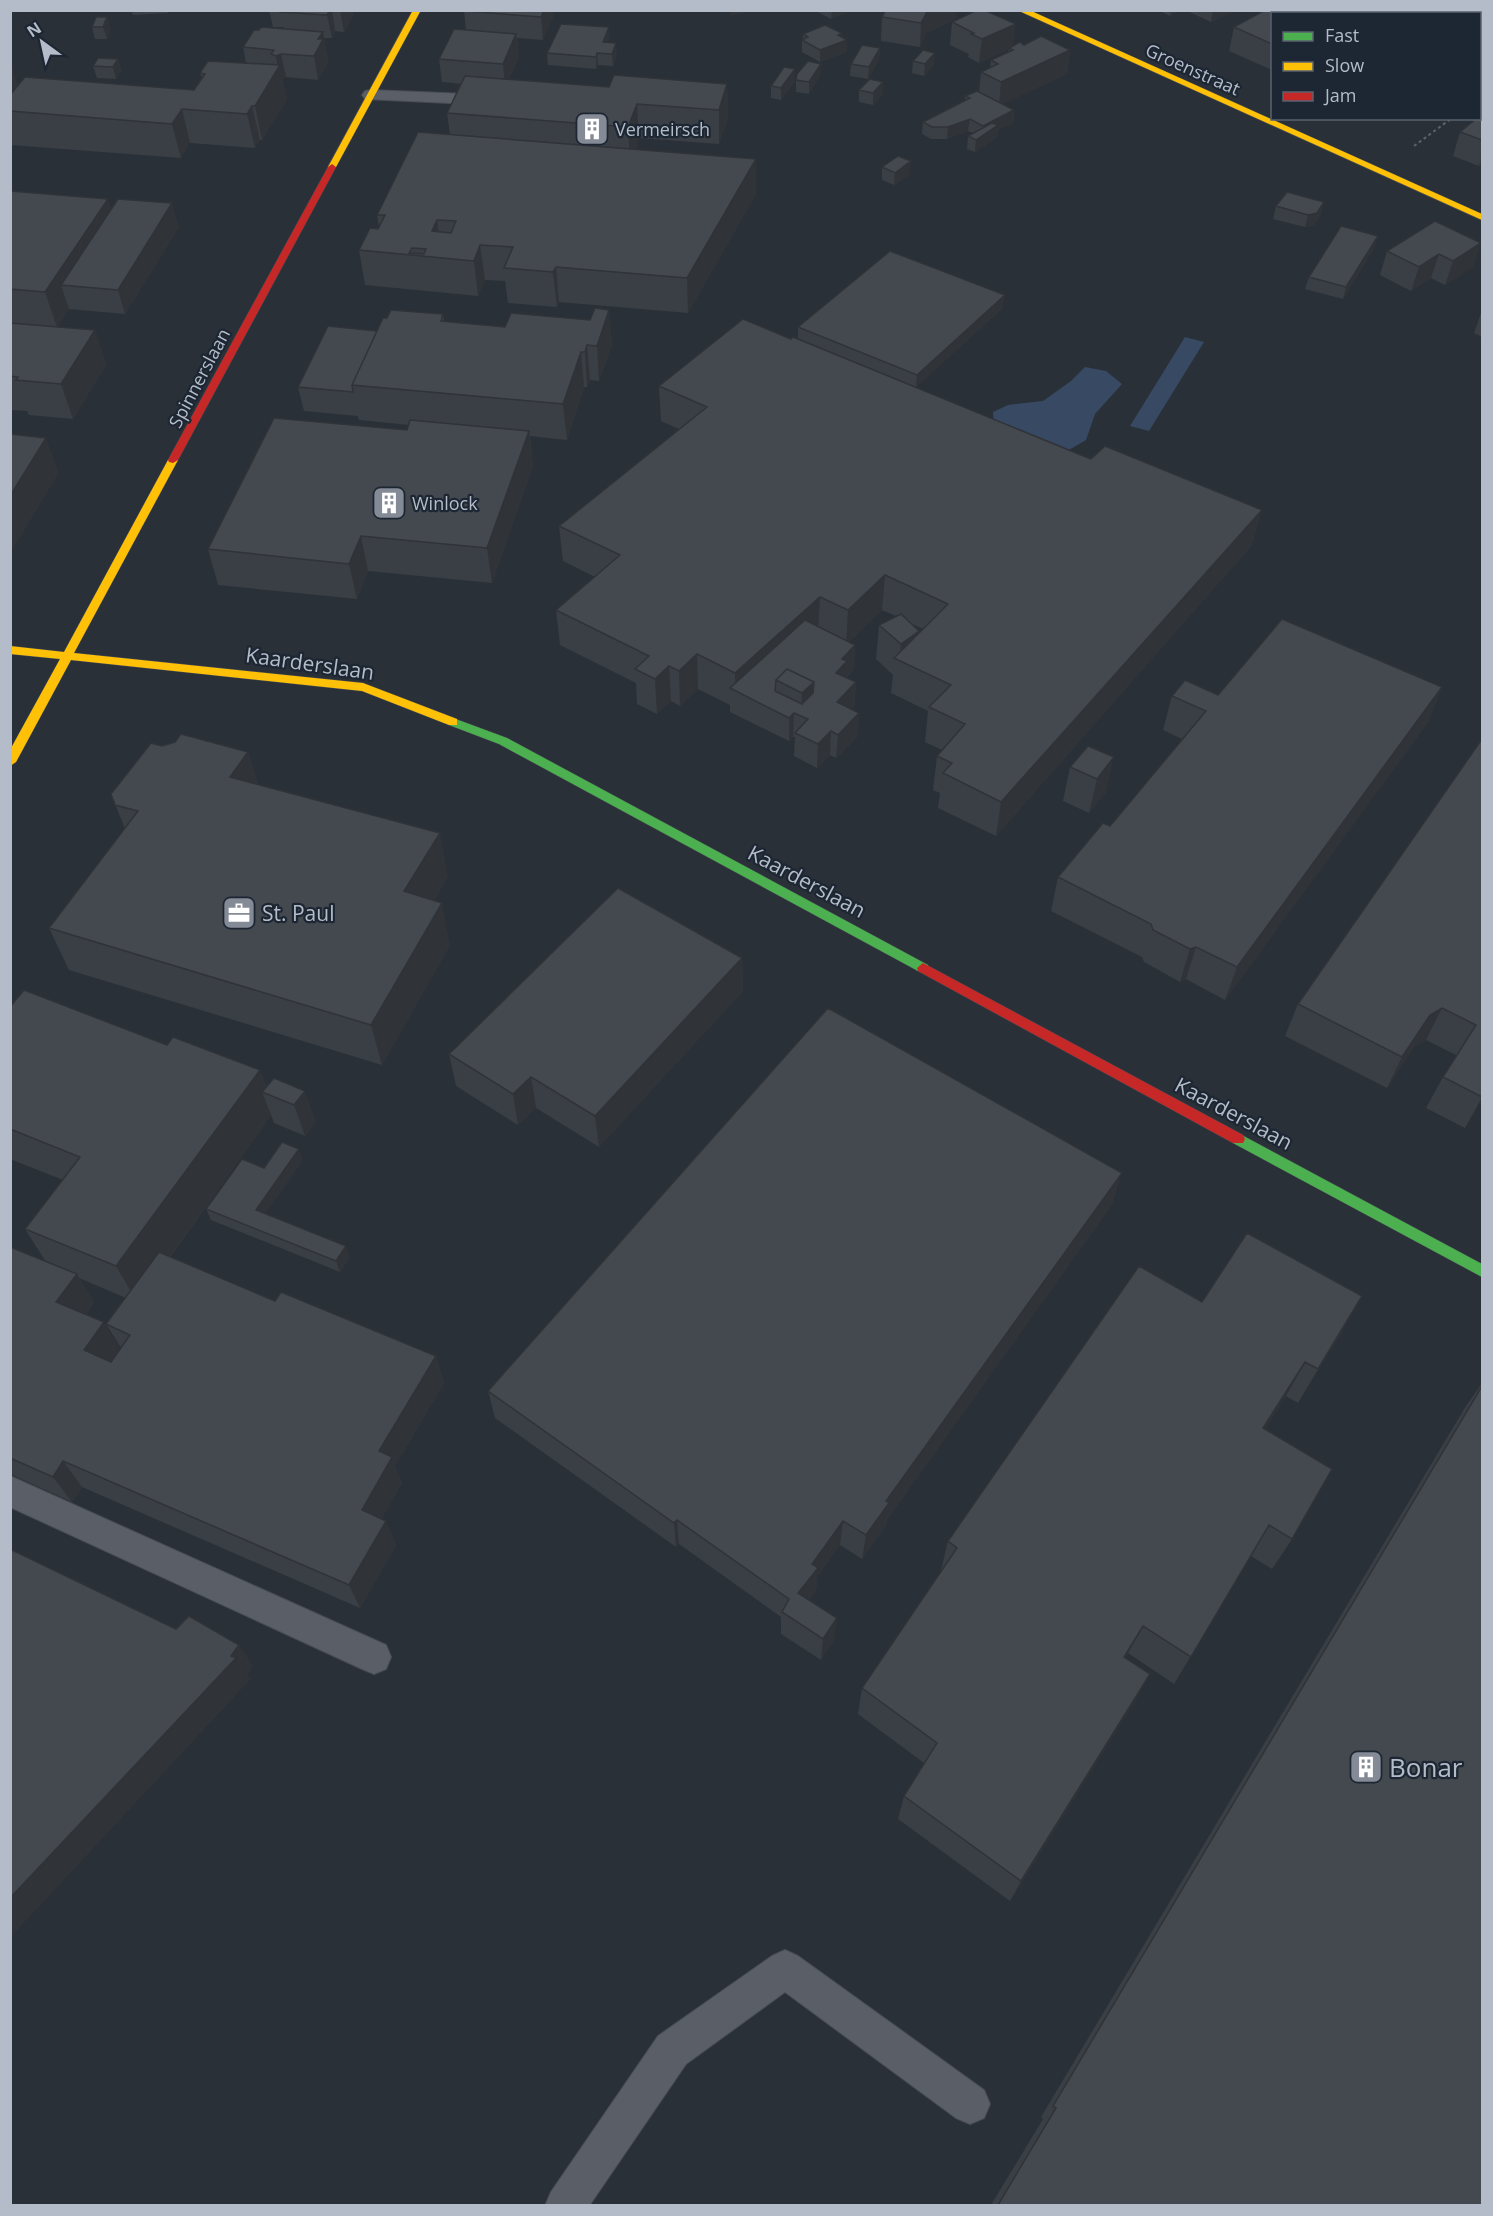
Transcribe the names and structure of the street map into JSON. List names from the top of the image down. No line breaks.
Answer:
{"streets":{"street":["Groenstraat","Spinnerslaan","Kaarderslaan"]},"crossings":[["Spinnerslaan","Kaarderslaan"]],"places":{"building":["Vermeirsch","Winlock","Bonar"],"office":["St. Paul"]},"legend":["Fast","Slow","Jam"],"north":"top left"}
